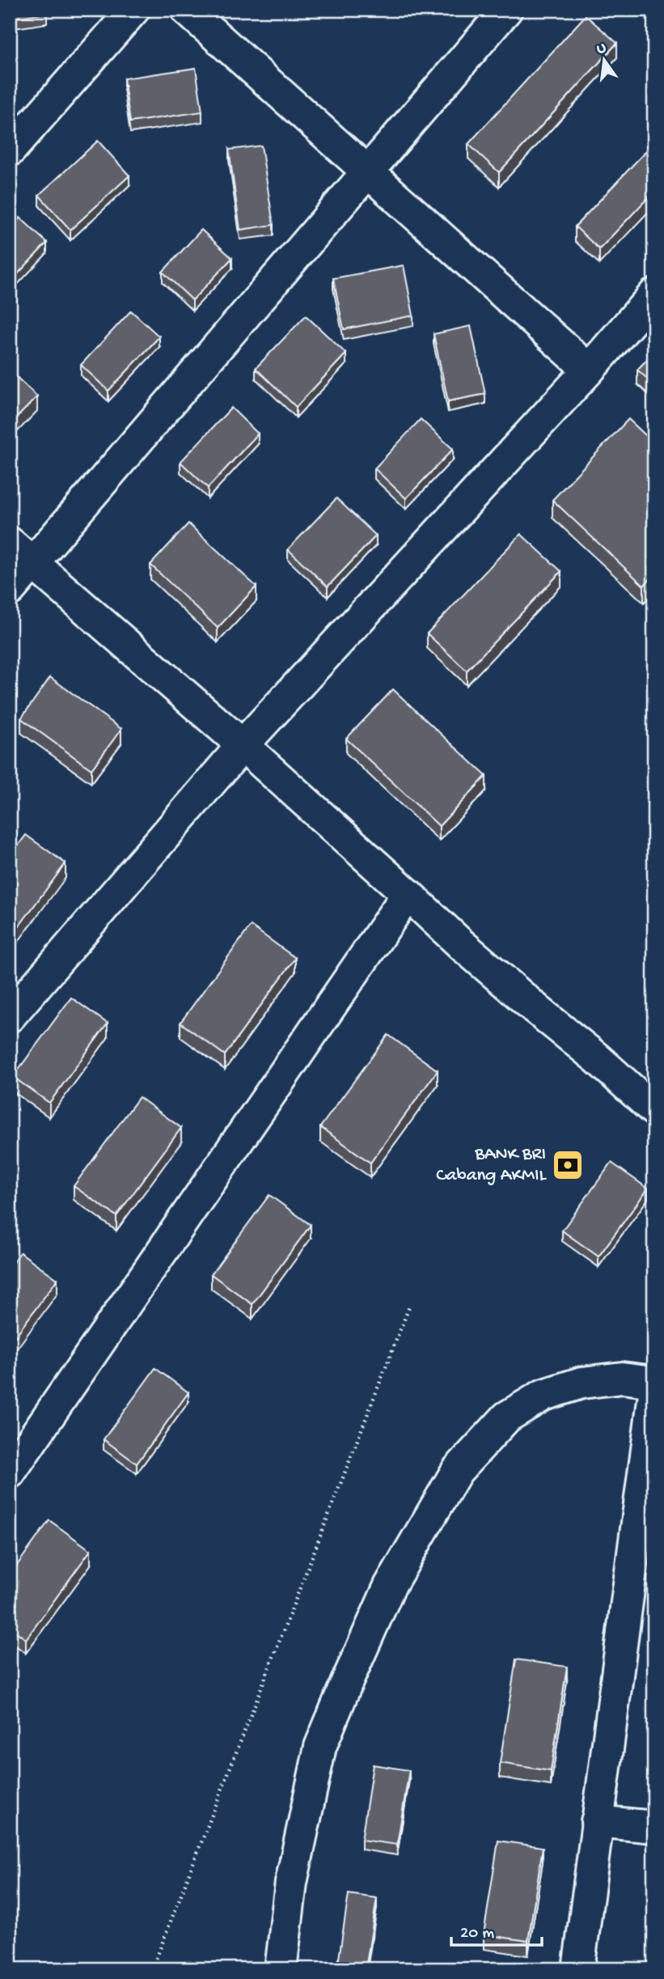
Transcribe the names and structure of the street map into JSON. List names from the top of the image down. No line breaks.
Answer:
{"places":{"bank":["BANK BRI Cabang AKMIL"]},"scale_bar":"20 m","north":"top"}
